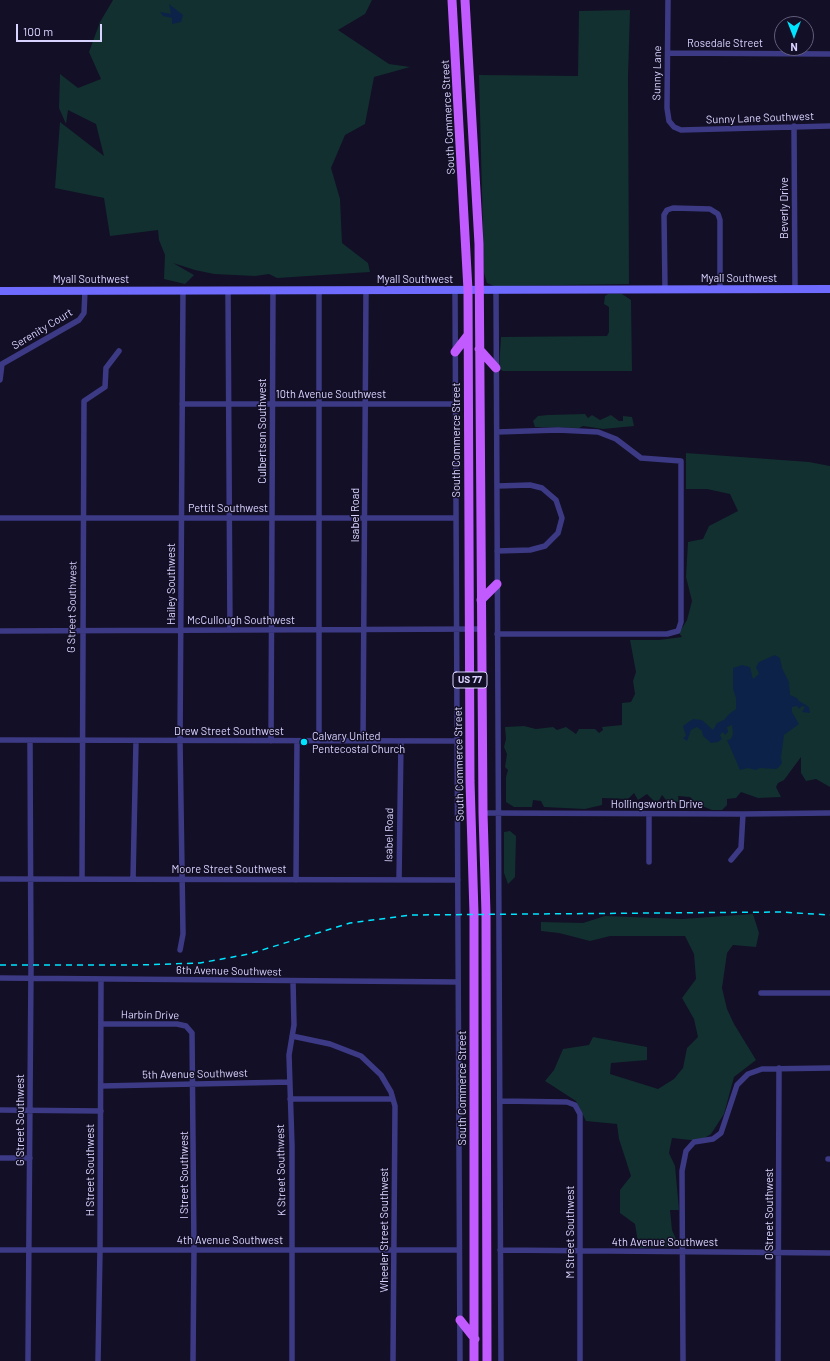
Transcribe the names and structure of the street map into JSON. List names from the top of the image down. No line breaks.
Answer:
{"streets":{"main road":["South Commerce Street","US 77"],"street":["Rosedale Street","Sunny Lane","Sunny Lane Southwest","Beverly Drive","Myall Southwest","Serenity Court","10th Avenue Southwest","Culbertson Southwest","Pettit Southwest","Isabel Road","Hailey Southwest","G Street Southwest","McCullough Southwest","Drew Street Southwest","Hollingsworth Drive","Moore Street Southwest","6th Avenue Southwest","Harbin Drive","5th Avenue Southwest","H Street Southwest","K Street Southwest","I Street Southwest","O Street Southwest","Wheeler Street Southwest","M Street Southwest","4th Avenue Southwest"]},"crossings":[["Rosedale Street","Sunny Lane"],["Sunny Lane","Sunny Lane Southwest"],["South Commerce Street","Myall Southwest"],["South Commerce Street","McCullough Southwest"],["Sunny Lane Southwest","Beverly Drive"],["Beverly Drive","Myall Southwest"],["Myall Southwest","Serenity Court"],["Myall Southwest","Culbertson Southwest"],["Myall Southwest","Isabel Road"],["Myall Southwest","Hailey Southwest"],["Myall Southwest","US 77"],["10th Avenue Southwest","Culbertson Southwest"],["10th Avenue Southwest","Isabel Road"],["10th Avenue Southwest","Hailey Southwest"],["Culbertson Southwest","Pettit Southwest"],["Culbertson Southwest","McCullough Southwest"],["Culbertson Southwest","Drew Street Southwest"],["Pettit Southwest","Isabel Road"],["Pettit Southwest","Hailey Southwest"],["Pettit Southwest","G Street Southwest"],["Isabel Road","McCullough Southwest"],["Isabel Road","Drew Street Southwest"],["Isabel Road","Moore Street Southwest"],["Hailey Southwest","McCullough Southwest"],["Hailey Southwest","Drew Street Southwest"],["Hailey Southwest","Moore Street Southwest"],["G Street Southwest","McCullough Southwest"],["G Street Southwest","Drew Street Southwest"],["G Street Southwest","Moore Street Southwest"],["G Street Southwest","6th Avenue Southwest"],["G Street Southwest","4th Avenue Southwest"],["McCullough Southwest","US 77"],["US 77","Hollingsworth Drive"],["6th Avenue Southwest","H Street Southwest"],["Harbin Drive","5th Avenue Southwest"],["Harbin Drive","H Street Southwest"],["Harbin Drive","I Street Southwest"],["5th Avenue Southwest","H Street Southwest"],["5th Avenue Southwest","K Street Southwest"],["5th Avenue Southwest","I Street Southwest"],["H Street Southwest","4th Avenue Southwest"],["K Street Southwest","4th Avenue Southwest"],["I Street Southwest","4th Avenue Southwest"],["O Street Southwest","4th Avenue Southwest"],["Wheeler Street Southwest","4th Avenue Southwest"],["M Street Southwest","4th Avenue Southwest"]],"places":["Calvary United Pentecostal Church"],"scale_bar":"100 m","north":"bottom"}
